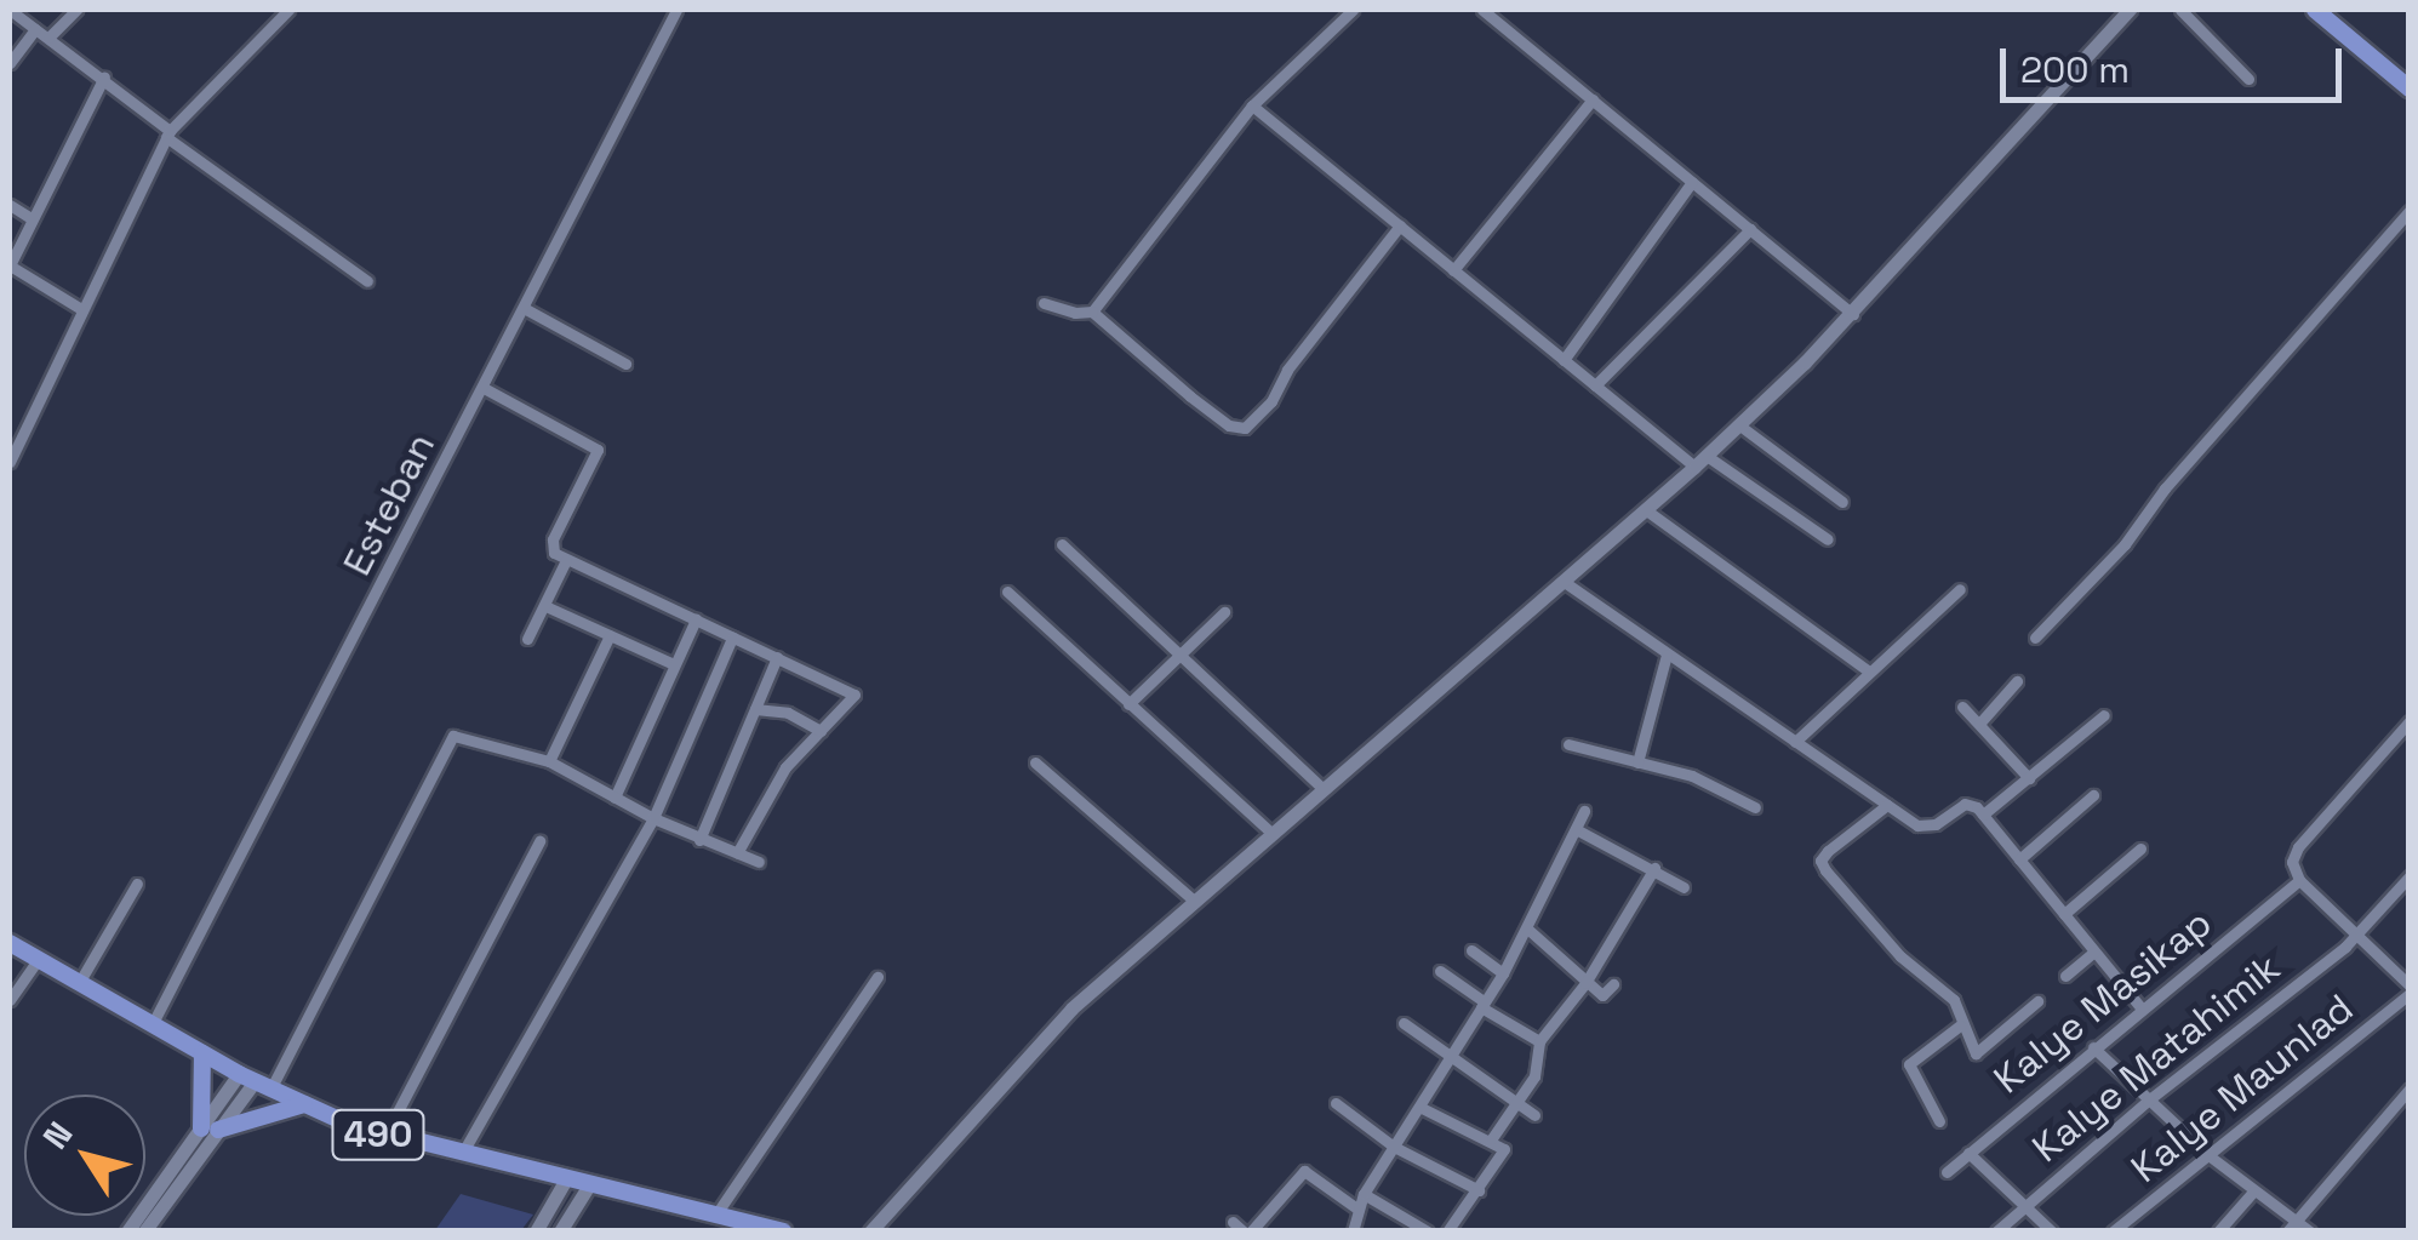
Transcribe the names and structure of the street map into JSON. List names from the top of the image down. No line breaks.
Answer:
{"streets":{"main road":["490"],"street":["Esteban","Kalye Masikap","Kalye Matahimik","Kalye Maunlad"]},"crossings":[["Esteban","490"]],"scale_bar":"200 m","north":"top left"}
